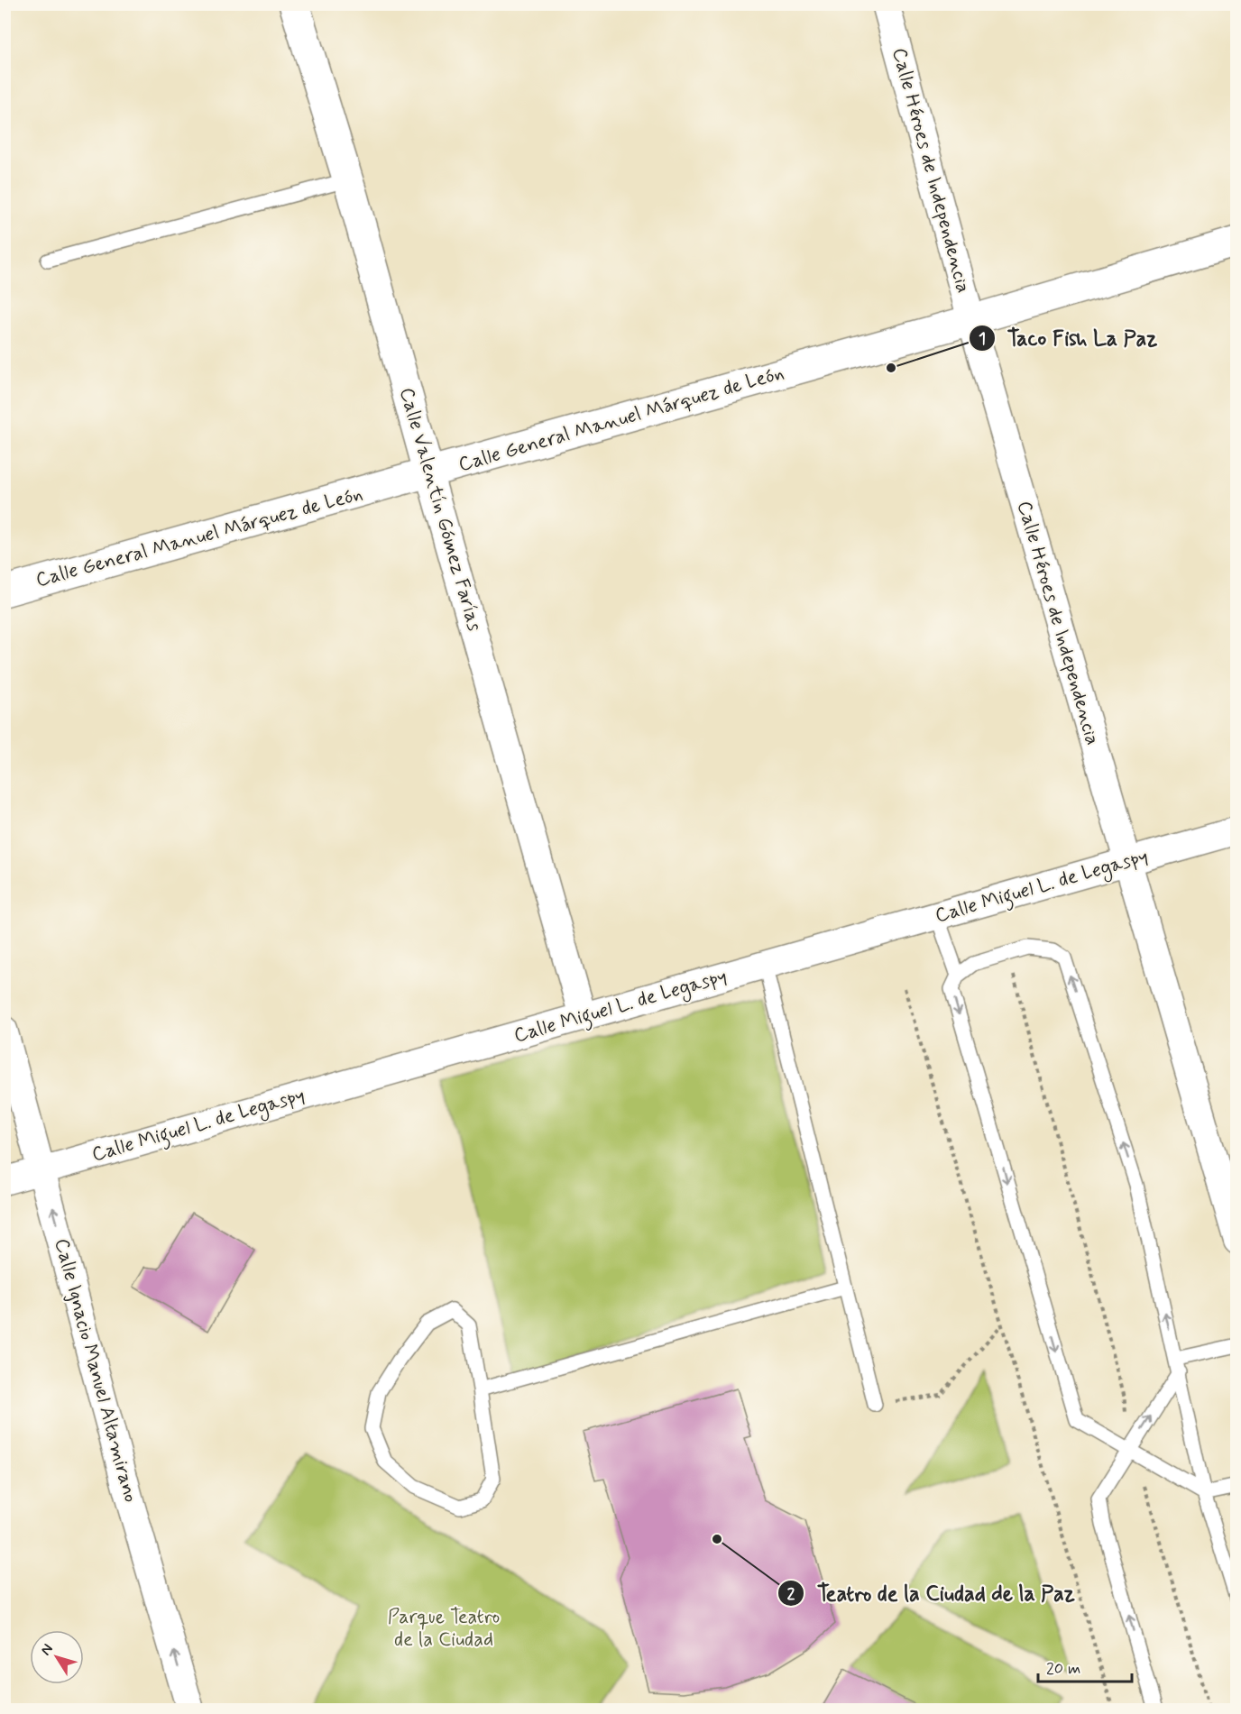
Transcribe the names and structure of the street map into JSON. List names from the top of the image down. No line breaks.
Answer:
{"streets":{"street":["Calle Héroes de Independencia","Calle General Manuel Márquez de León","Calle Valentín Gómez Farías","Calle Miguel L. de Legaspy","Calle Ignacio Manuel Altamirano"]},"crossings":[["Calle Héroes de Independencia","Calle General Manuel Márquez de León"],["Calle Héroes de Independencia","Calle Miguel L. de Legaspy"],["Calle General Manuel Márquez de León","Calle Valentín Gómez Farías"],["Calle Valentín Gómez Farías","Calle Miguel L. de Legaspy"],["Calle Miguel L. de Legaspy","Calle Ignacio Manuel Altamirano"]],"one_way":["Calle Ignacio Manuel Altamirano"],"parks":["Parque Teatro de la Ciudad"],"places":["Taco Fish La Paz","Teatro de la Ciudad de la Paz"],"scale_bar":"20 m","north":"top left"}
